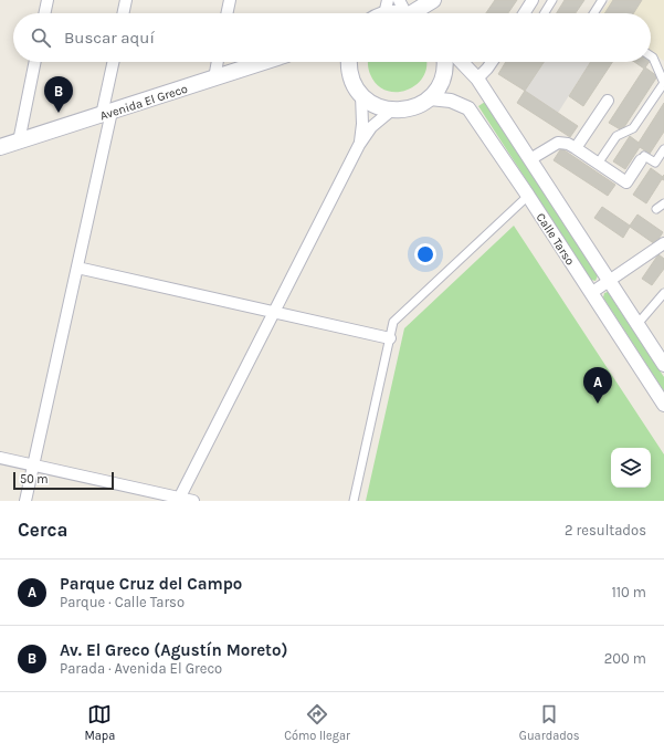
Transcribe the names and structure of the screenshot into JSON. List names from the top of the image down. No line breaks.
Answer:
{"streets":{"main road":["Avenida El Greco"],"street":["Calle Tarso"]},"scale_bar":"50 m","page":{"search":"Buscar aquí","pins":["B","A"],"scale":"50 m","heading":["Cerca","2 resultados"],"list":[{"mark":"A","name":"Parque Cruz del Campo","note":"Parque · Calle Tarso","value":"110 m"},{"mark":"B","name":"Av. El Greco (Agustín Moreto)","note":"Parada · Avenida El Greco","value":"200 m"}],"nav":["Mapa","Cómo llegar","Guardados"]}}
